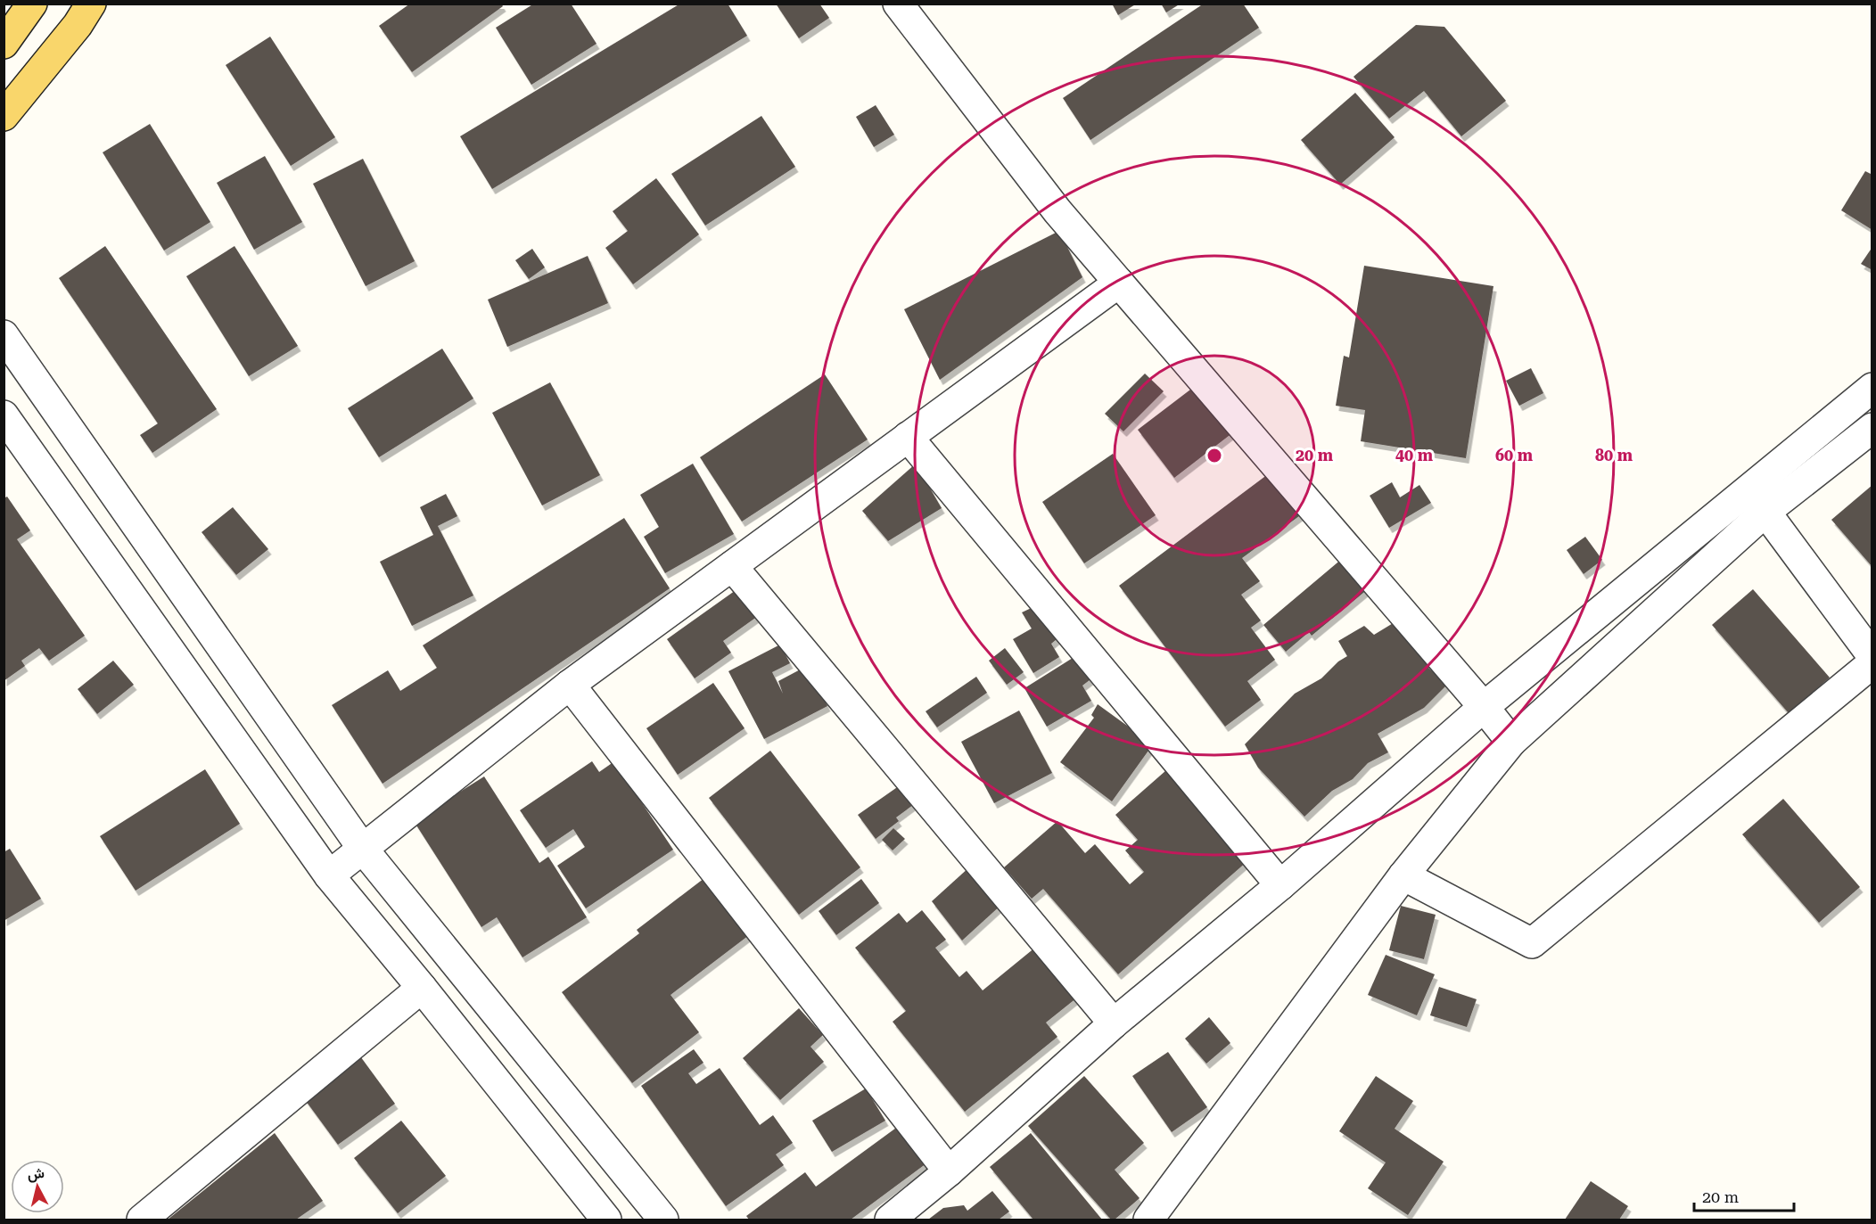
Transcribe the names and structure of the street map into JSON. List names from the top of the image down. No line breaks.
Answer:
{"scale_bar":"20 m","north":"top","rings":["20 m","40 m","60 m","80 m"]}
